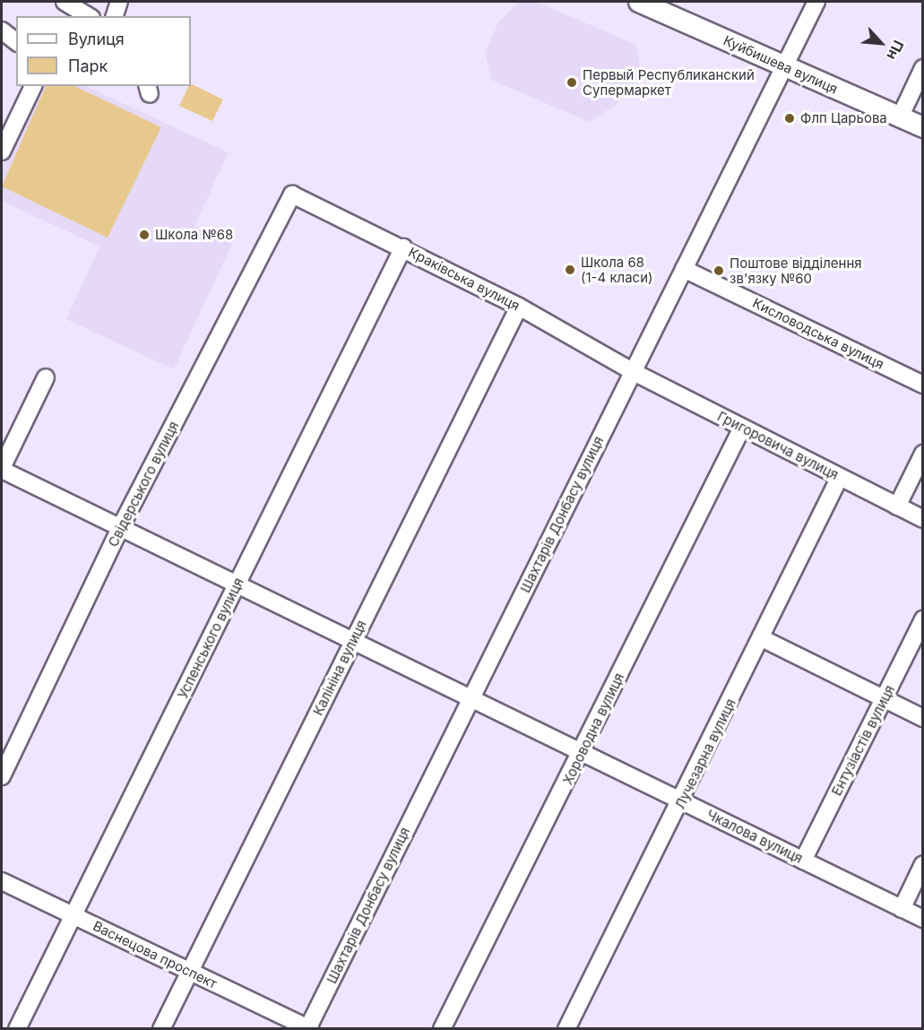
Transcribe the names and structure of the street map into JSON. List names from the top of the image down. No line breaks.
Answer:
{"streets":{"main road":["Куйбишева вулиця"],"street":["Краківська вулиця","Кисловодська вулиця","Григоровича вулиця","Свідерського вулиця","Шахтарів Донбасу вулиця","Успенського вулиця","Калініна вулиця","Хороводна вулиця","Ентузіастів вулиця","Лучезарна вулиця","Чкалова вулиця","Васнецова проспект"]},"crossings":[["Куйбишева вулиця","Шахтарів Донбасу вулиця"],["Краківська вулиця","Григоровича вулиця"],["Краківська вулиця","Свідерського вулиця"],["Краківська вулиця","Шахтарів Донбасу вулиця"],["Краківська вулиця","Успенського вулиця"],["Краківська вулиця","Калініна вулиця"],["Кисловодська вулиця","Шахтарів Донбасу вулиця"],["Григоровича вулиця","Шахтарів Донбасу вулиця"],["Григоровича вулиця","Хороводна вулиця"],["Григоровича вулиця","Лучезарна вулиця"],["Свідерського вулиця","Чкалова вулиця"],["Шахтарів Донбасу вулиця","Чкалова вулиця"],["Шахтарів Донбасу вулиця","Васнецова проспект"],["Успенського вулиця","Чкалова вулиця"],["Успенського вулиця","Васнецова проспект"],["Калініна вулиця","Чкалова вулиця"],["Калініна вулиця","Васнецова проспект"],["Хороводна вулиця","Чкалова вулиця"],["Ентузіастів вулиця","Чкалова вулиця"],["Лучезарна вулиця","Чкалова вулиця"]],"places":["Первый Республиканский Супермаркет","Флп Царьова","Школа №68","Школа 68 (1-4 класи)","Поштове відділення зв'язку №60"],"legend":["Вулиця","Парк"],"north":"bottom right"}
